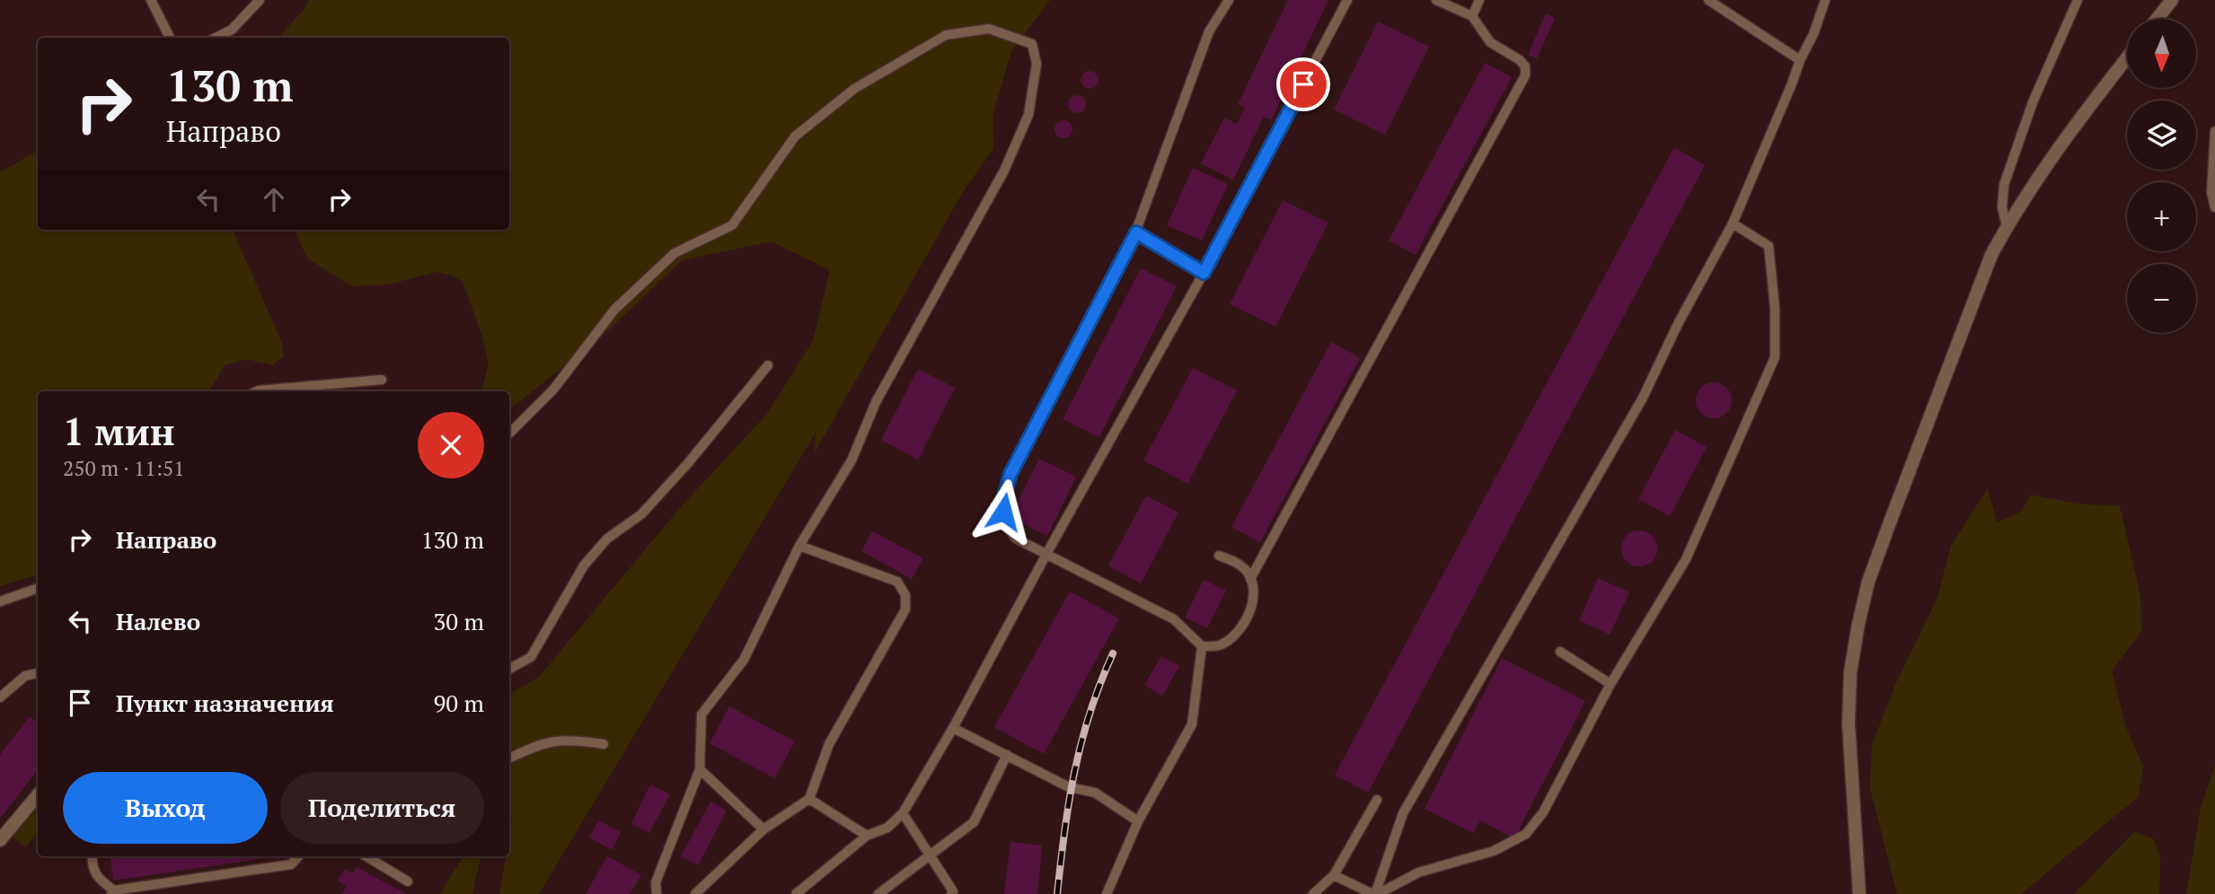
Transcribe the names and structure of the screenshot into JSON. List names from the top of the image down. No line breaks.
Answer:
{"north":"bottom","page":{"map_buttons":["+","−"],"turn":["130 m","Направо"],"heading":["1 мин","250 m · 11:51"],"list":[{"name":"Направо","value":"130 m"},{"name":"Налево","value":"30 m"},{"name":"Пункт назначения","value":"90 m"}],"buttons":["Выход","Поделиться"]}}
